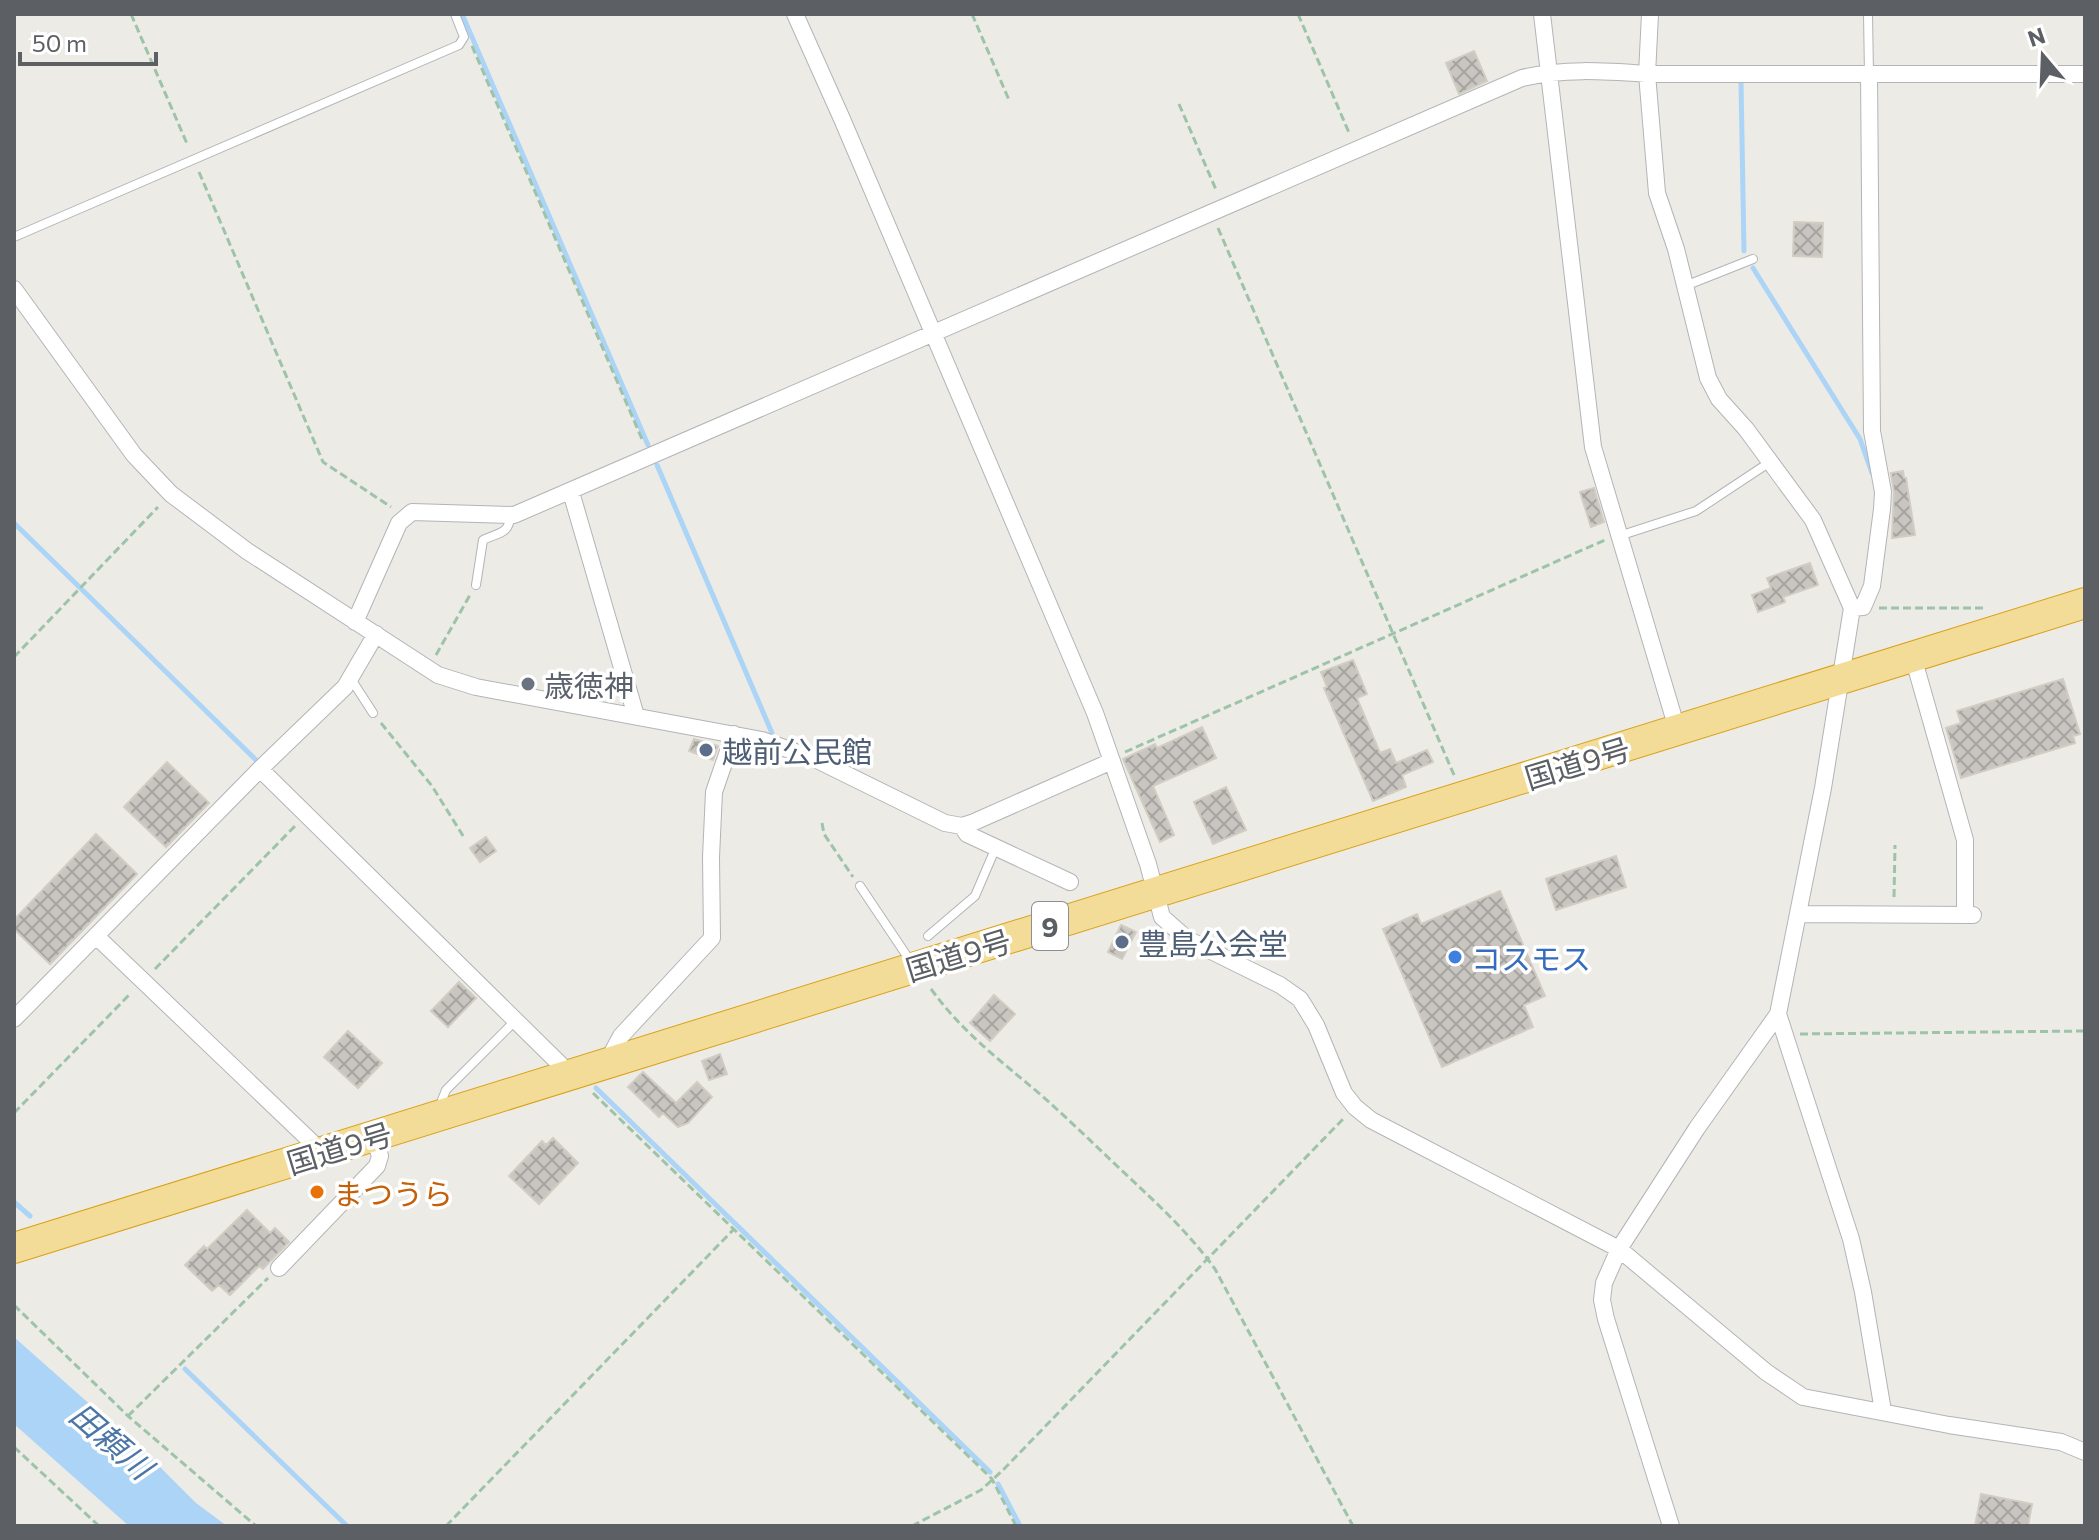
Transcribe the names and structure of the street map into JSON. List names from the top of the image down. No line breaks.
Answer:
{"streets":{"highway":["国道9号","9"]},"water":["田頼川"],"places":["歳徳神","越前公民館","豊島公会堂","コスモス","まつうら"],"scale_bar":"50 m","north":"top"}
